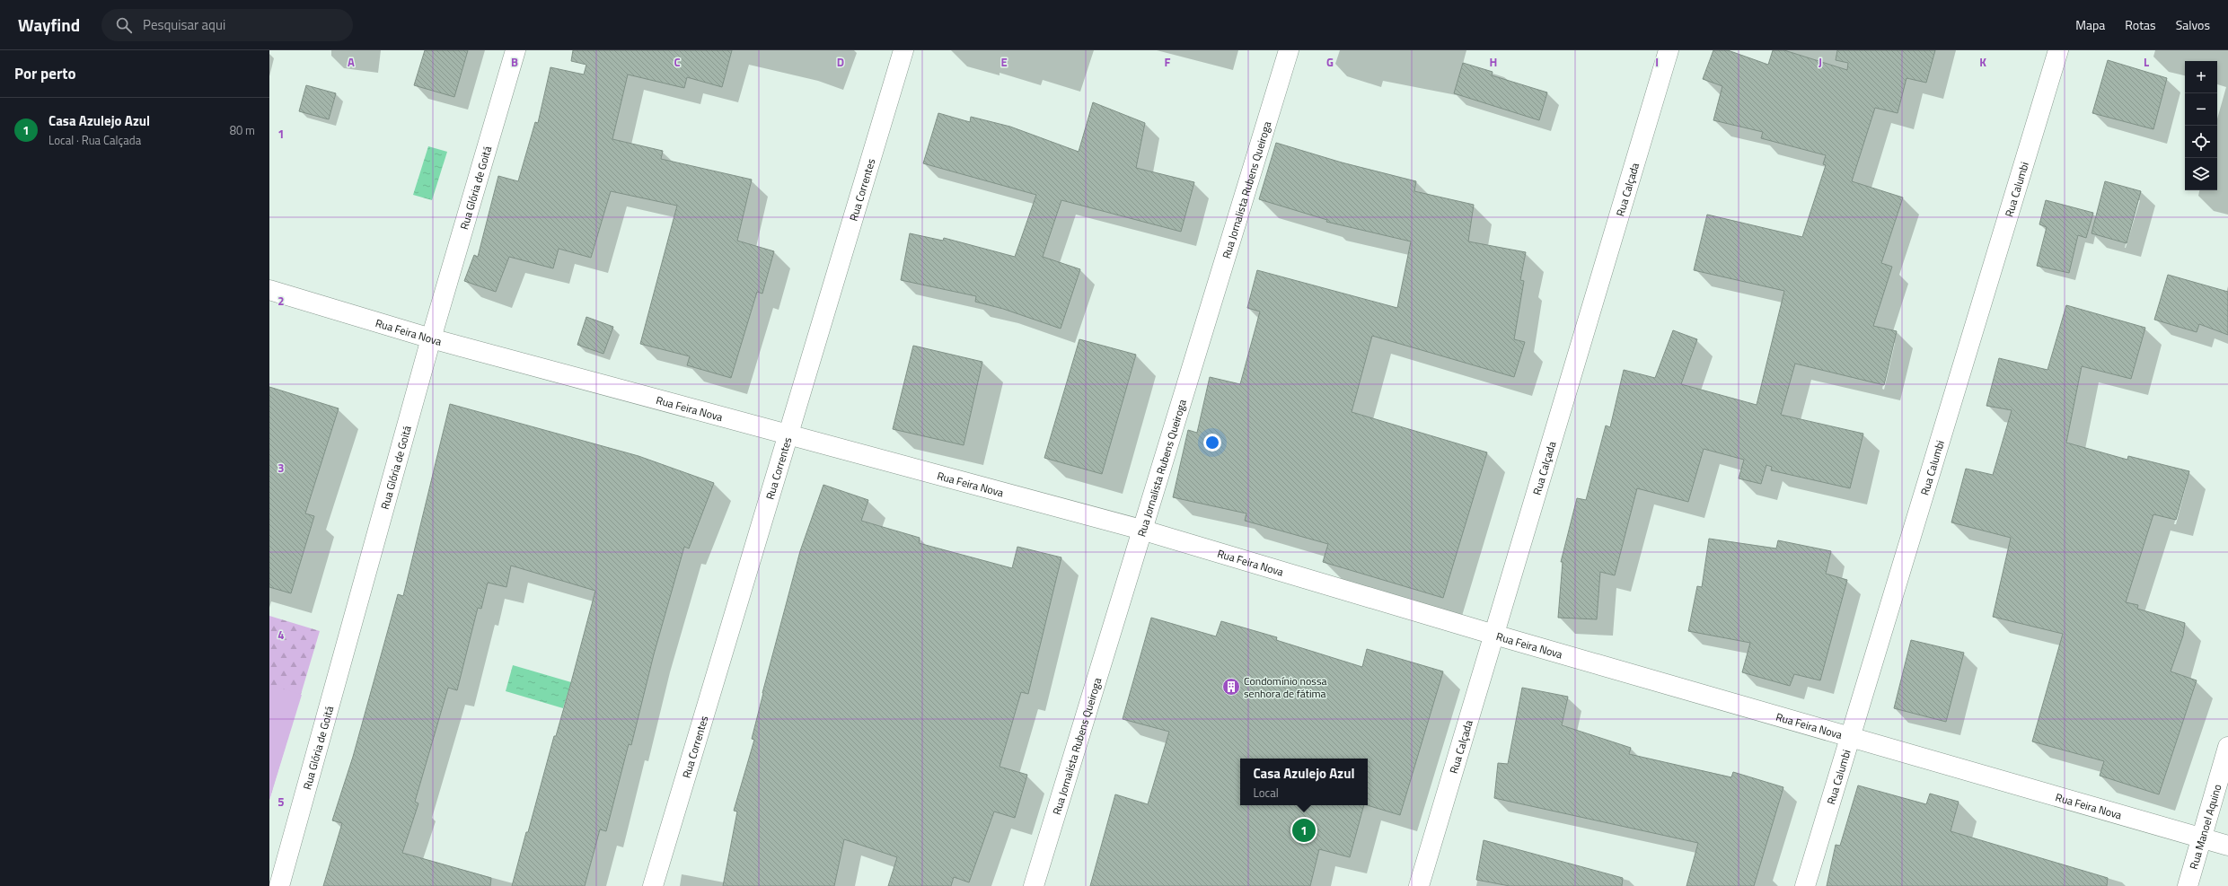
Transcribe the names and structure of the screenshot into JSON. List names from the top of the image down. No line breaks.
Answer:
{"streets":{"street":["Rua Glória de Goitá","Rua Correntes","Rua Jornalista Rubens Queiroga","Rua Calçada","Rua Calumbi","Rua Feira Nova","Rua Manoel Aquino"]},"crossings":[["Rua Glória de Goitá","Rua Feira Nova"],["Rua Correntes","Rua Feira Nova"],["Rua Jornalista Rubens Queiroga","Rua Feira Nova"],["Rua Calçada","Rua Feira Nova"],["Rua Calumbi","Rua Feira Nova"],["Rua Feira Nova","Rua Manoel Aquino"]],"places":{"building":["Condomínio nossa senhora de fátima"]},"page":{"header":"Wayfind","search":"Pesquisar aqui","nav":["Mapa","Rotas","Salvos"],"heading":"Por perto","map_buttons":["+","−"],"list":[{"mark":"1","name":"Casa Azulejo Azul","note":"Local · Rua Calçada","value":"80 m"}],"popup":["Casa Azulejo Azul","Local"],"pins":"1"},"grid":{"columns":["A","B","C","D","E","F","G","H","I","J","K","L"],"rows":["1","2","3","4","5"]}}
